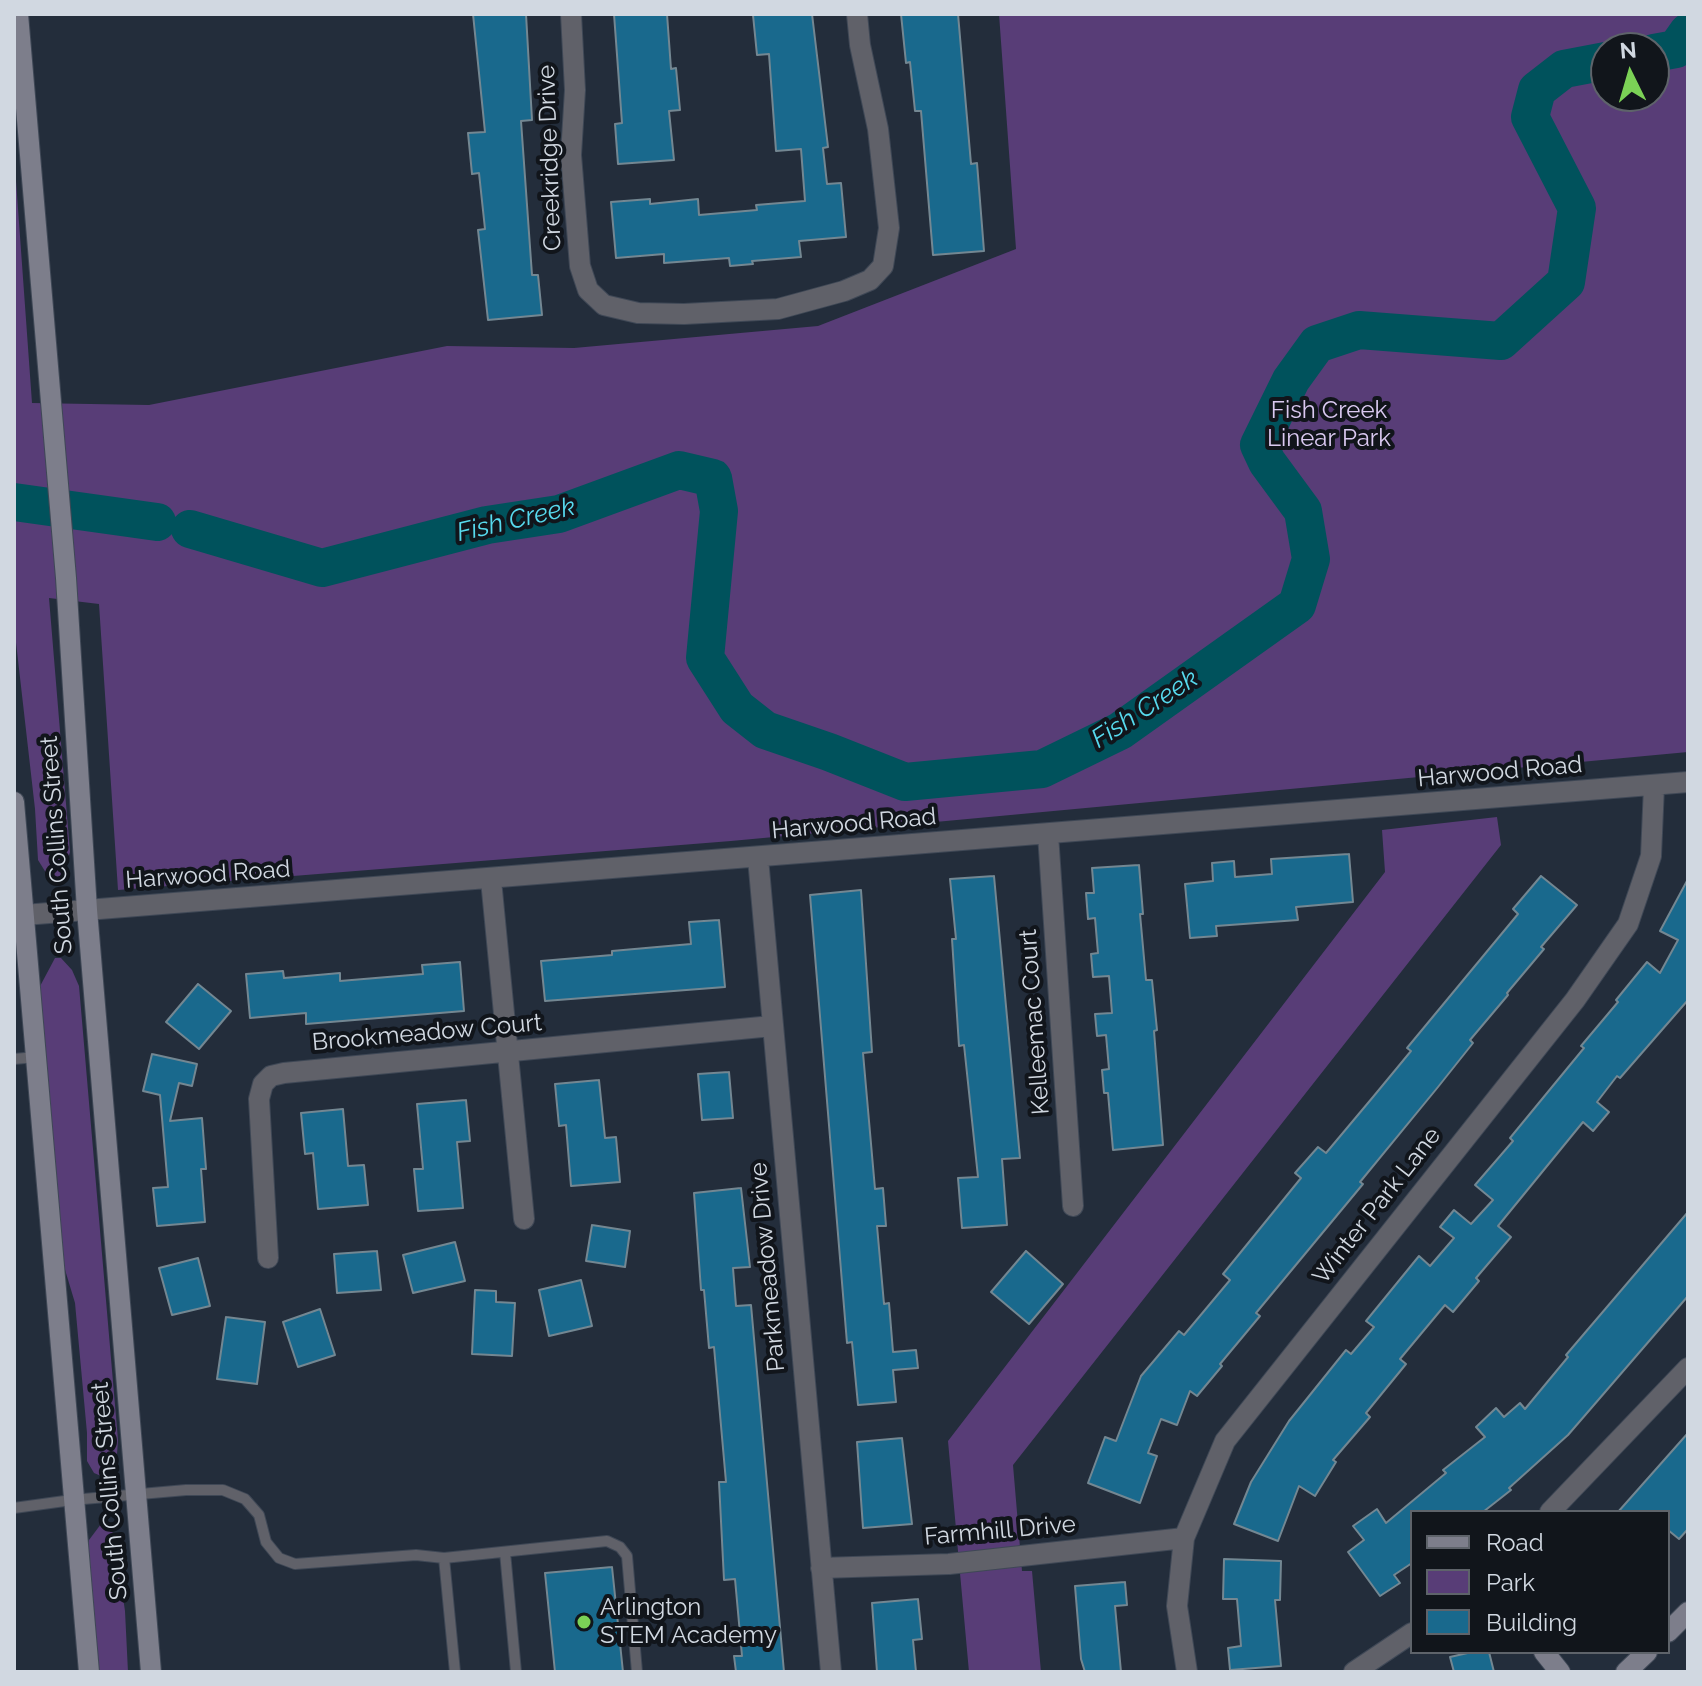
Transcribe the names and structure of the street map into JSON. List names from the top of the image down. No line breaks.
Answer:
{"streets":{"main road":["South Collins Street"],"street":["Creekridge Drive","Harwood Road","Kelleemac Court","Brookmeadow Court","Winter Park Lane","Parkmeadow Drive","Farmhill Drive"]},"crossings":[["Harwood Road","South Collins Street"],["Harwood Road","Kelleemac Court"],["Harwood Road","Winter Park Lane"],["Harwood Road","Parkmeadow Drive"],["Brookmeadow Court","Parkmeadow Drive"],["Winter Park Lane","Farmhill Drive"],["Parkmeadow Drive","Farmhill Drive"]],"water":["Fish Creek"],"parks":["Fish Creek Linear Park"],"places":["Arlington STEM Academy"],"legend":["Road","Park","Building"],"north":"top"}
